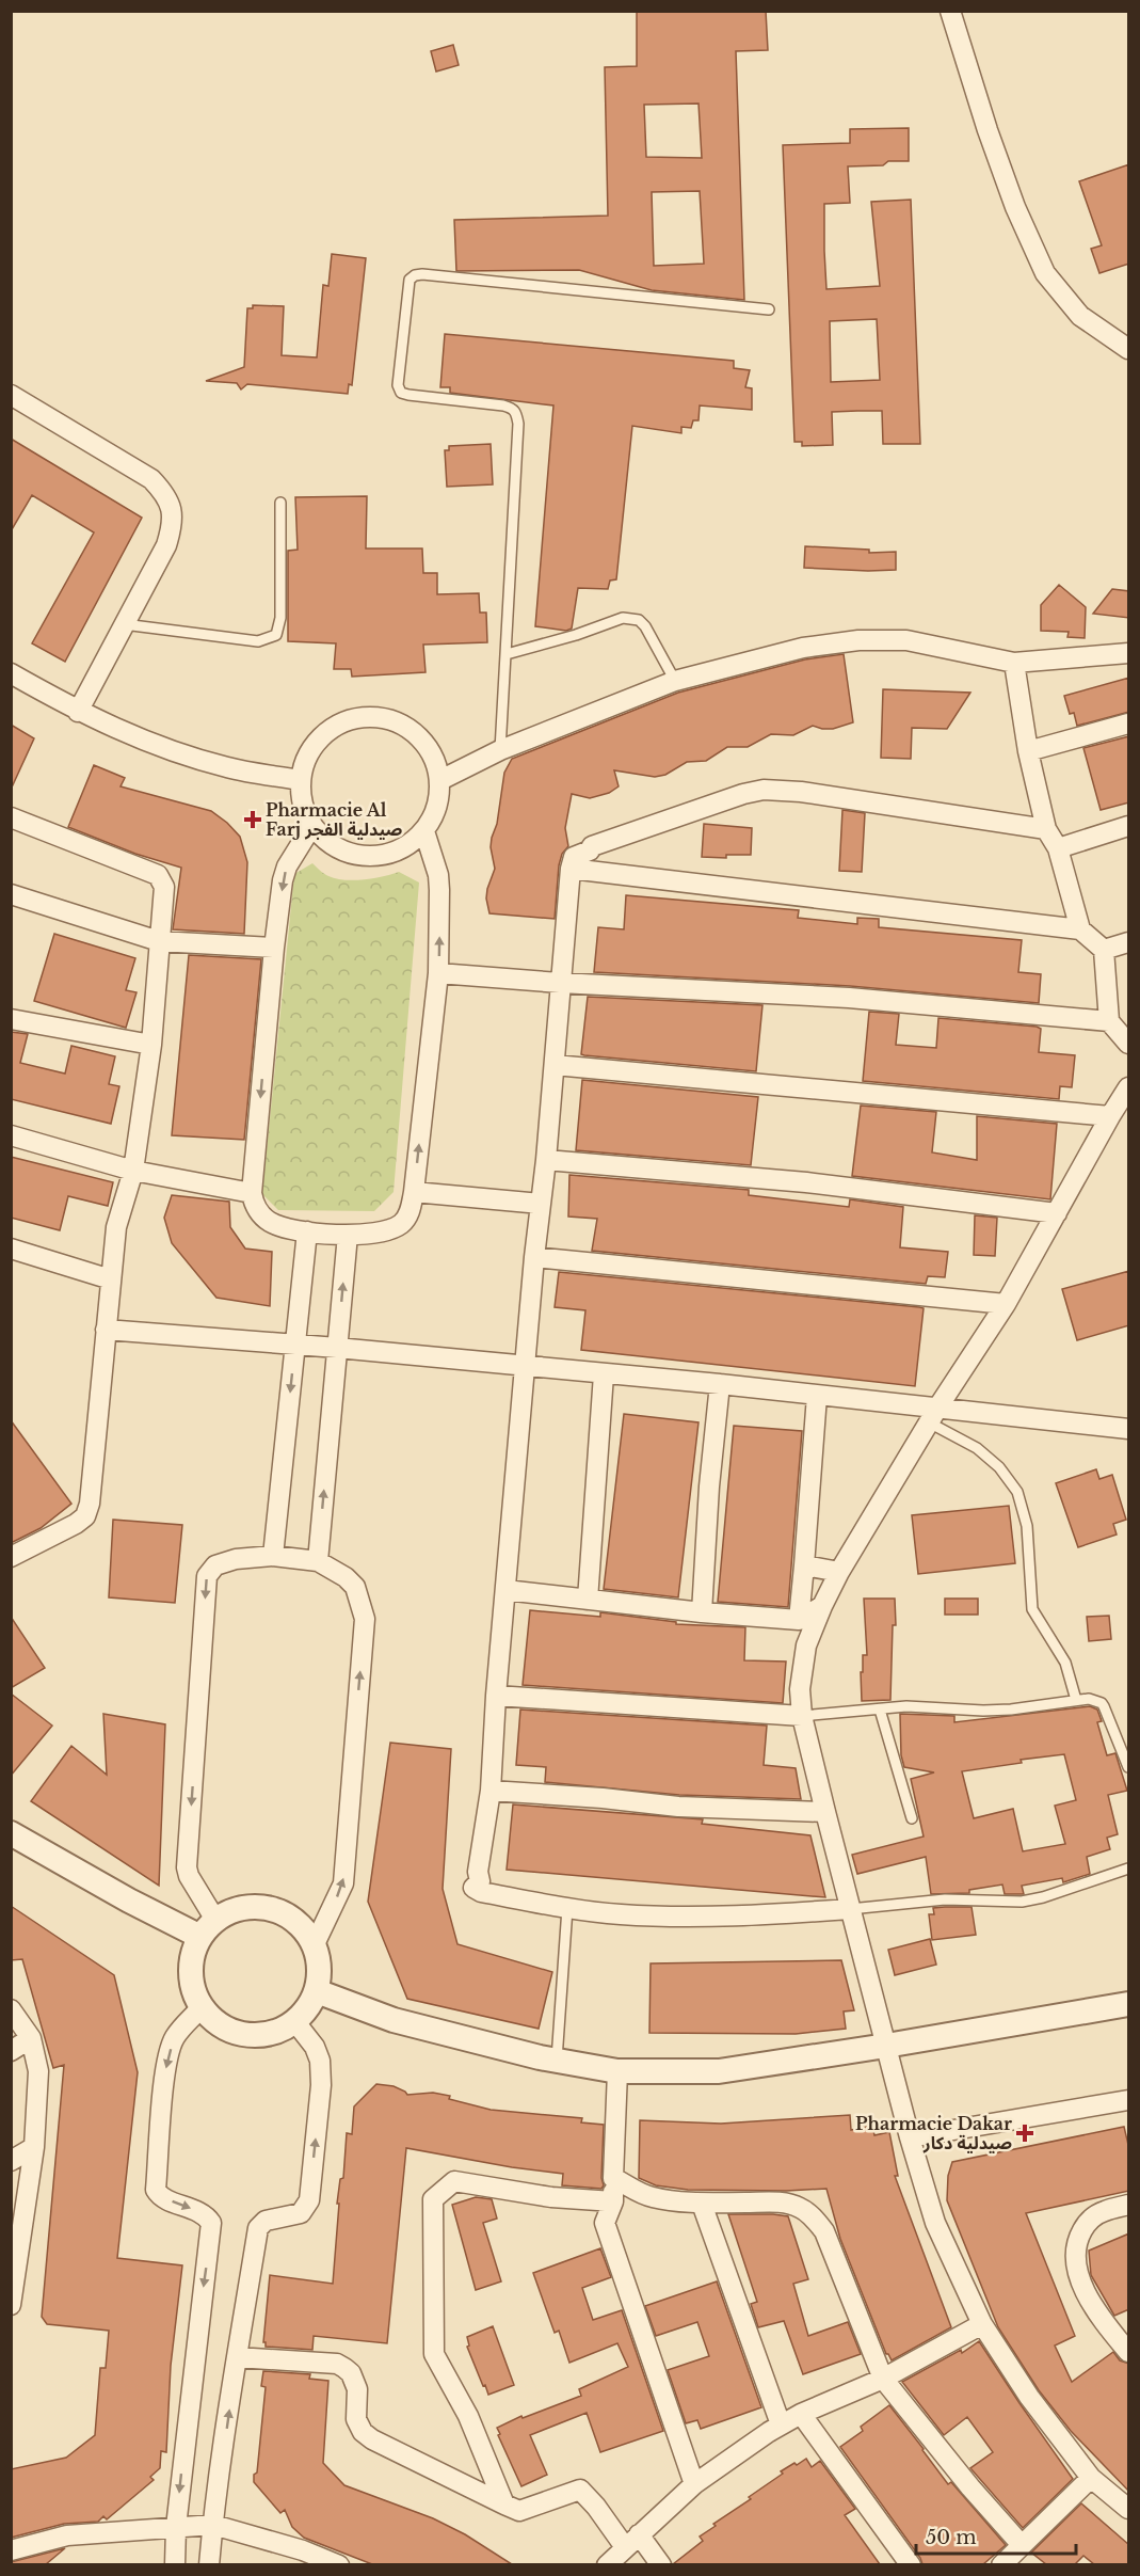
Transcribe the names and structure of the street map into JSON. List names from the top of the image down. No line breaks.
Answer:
{"places":{"health":["Pharmacie Al Farj صيدلية الفجر","Pharmacie Dakar صيدلية دكار"]},"scale_bar":"50 m"}
